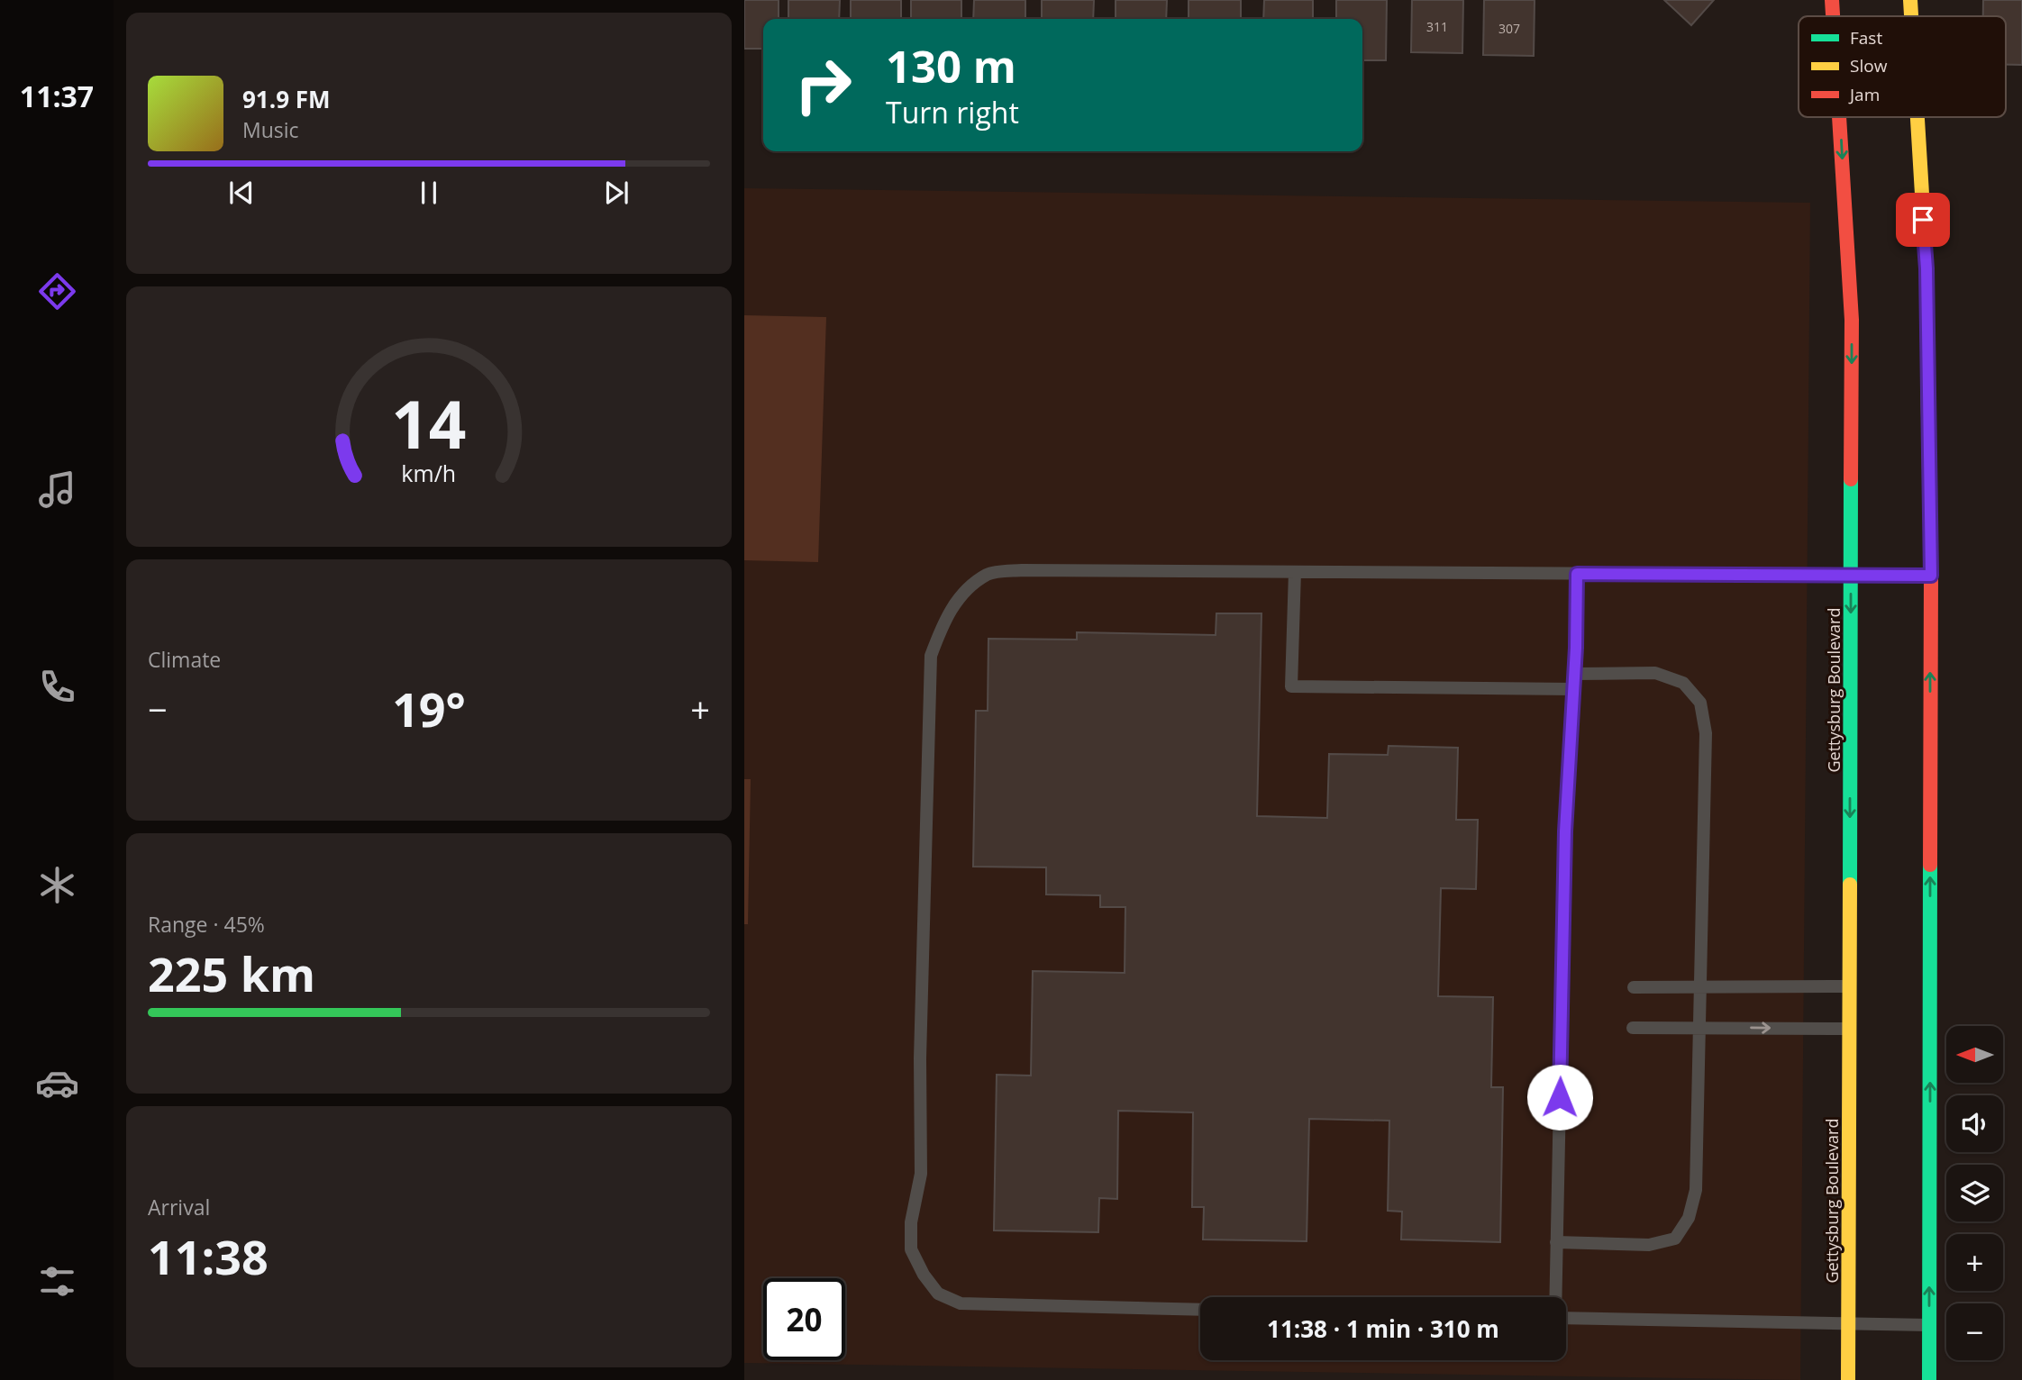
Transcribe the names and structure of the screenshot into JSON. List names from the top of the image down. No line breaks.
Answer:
{"streets":{"street":["Gettysburg Boulevard"]},"house_numbers":["311","307"],"legend":["Fast","Slow","Jam"],"north":"left","page":{"tabs":"11:37","turn":["130 m","Turn right"],"song":["91.9 FM","Music"],"tile":["Climate",["Range · 45%","225 km"],["Arrival","11:38"]],"heat":["−","19°","+"],"map_buttons":["+","−"],"limit":"20","trip":"11:38 · 1 min · 310 m","gauge":["14","km/h"]}}
